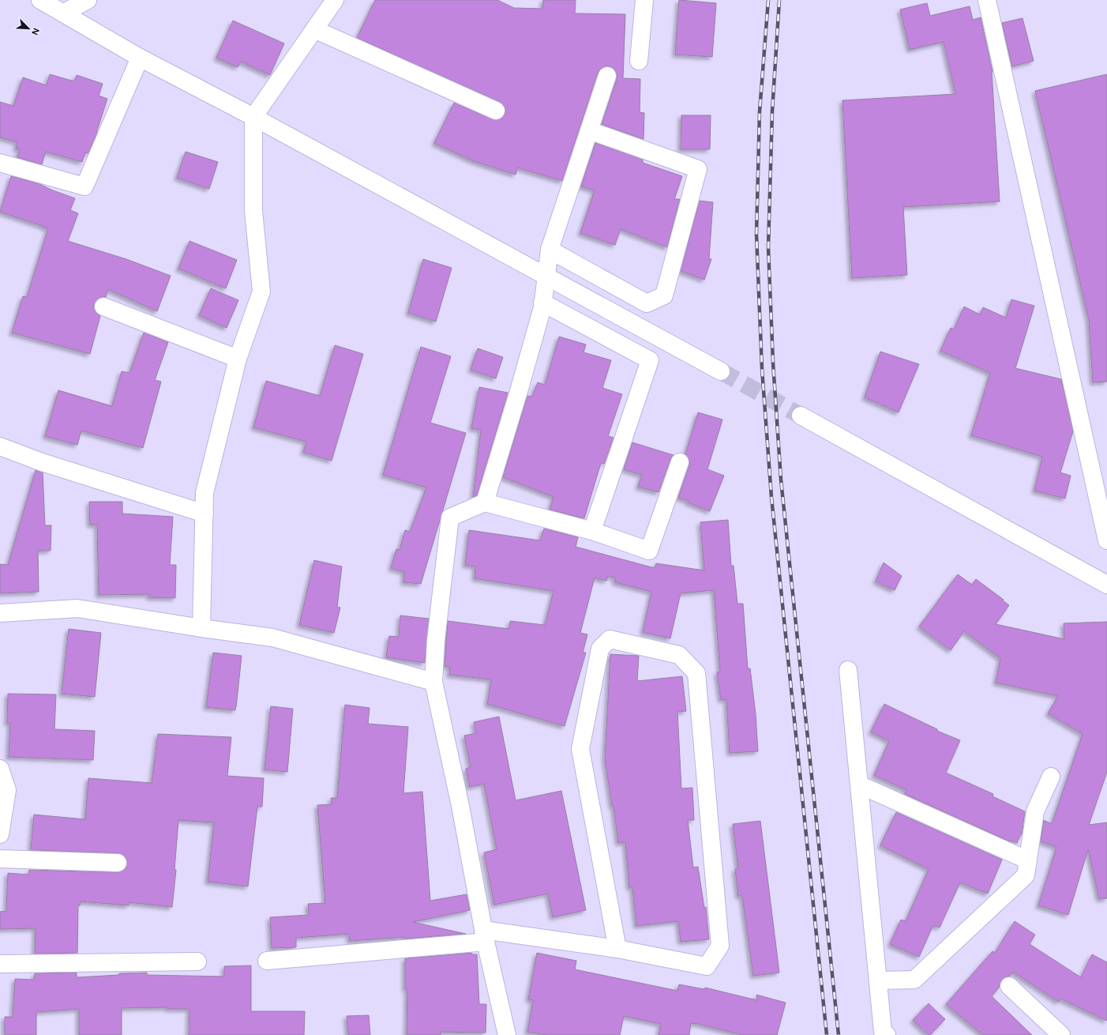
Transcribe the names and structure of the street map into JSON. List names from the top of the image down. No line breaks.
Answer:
{"north":"bottom right"}
